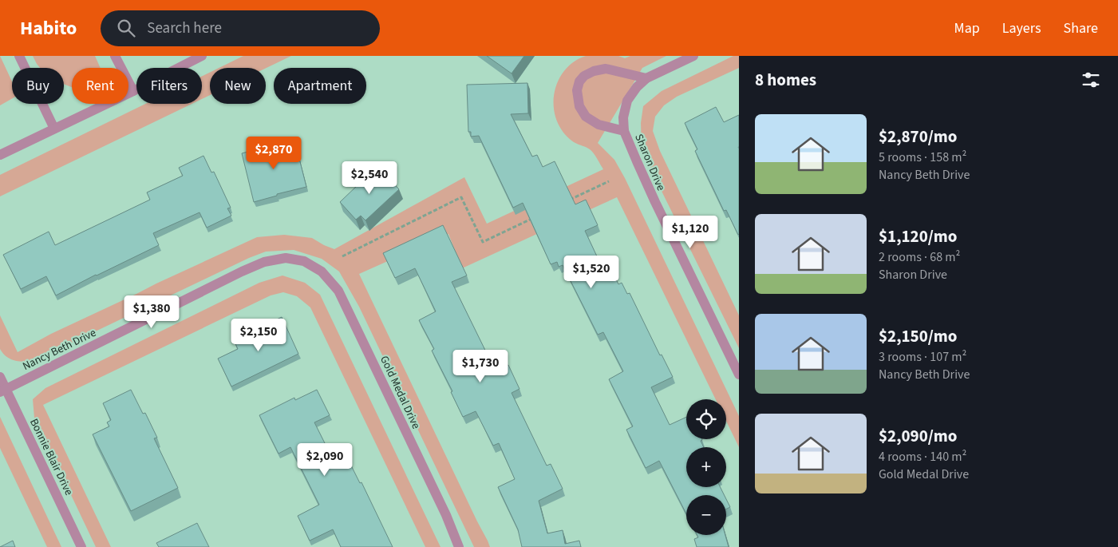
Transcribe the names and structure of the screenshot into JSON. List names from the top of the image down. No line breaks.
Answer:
{"streets":{"street":["Sharon Drive","Nancy Beth Drive","Gold Medal Drive","Bonnie Blair Drive"]},"crossings":[["Nancy Beth Drive","Gold Medal Drive"],["Nancy Beth Drive","Bonnie Blair Drive"]],"page":{"header":"Habito","search":"Search here","nav":["Map","Layers","Share"],"heading":"8 homes","chip":["Buy","Rent","Filters","New","Apartment"],"list":[{"name":"$2,870/mo","note":"5 rooms · 158 m² · Nancy Beth Drive"},{"name":"$1,120/mo","note":"2 rooms · 68 m² · Sharon Drive"},{"name":"$2,150/mo","note":"3 rooms · 107 m² · Nancy Beth Drive"},{"name":"$2,090/mo","note":"4 rooms · 140 m² · Gold Medal Drive"}],"price":["$2,870","$2,540","$1,120","$1,520","$1,380","$2,150","$1,730","$2,090"],"map_buttons":["+","−"]}}
